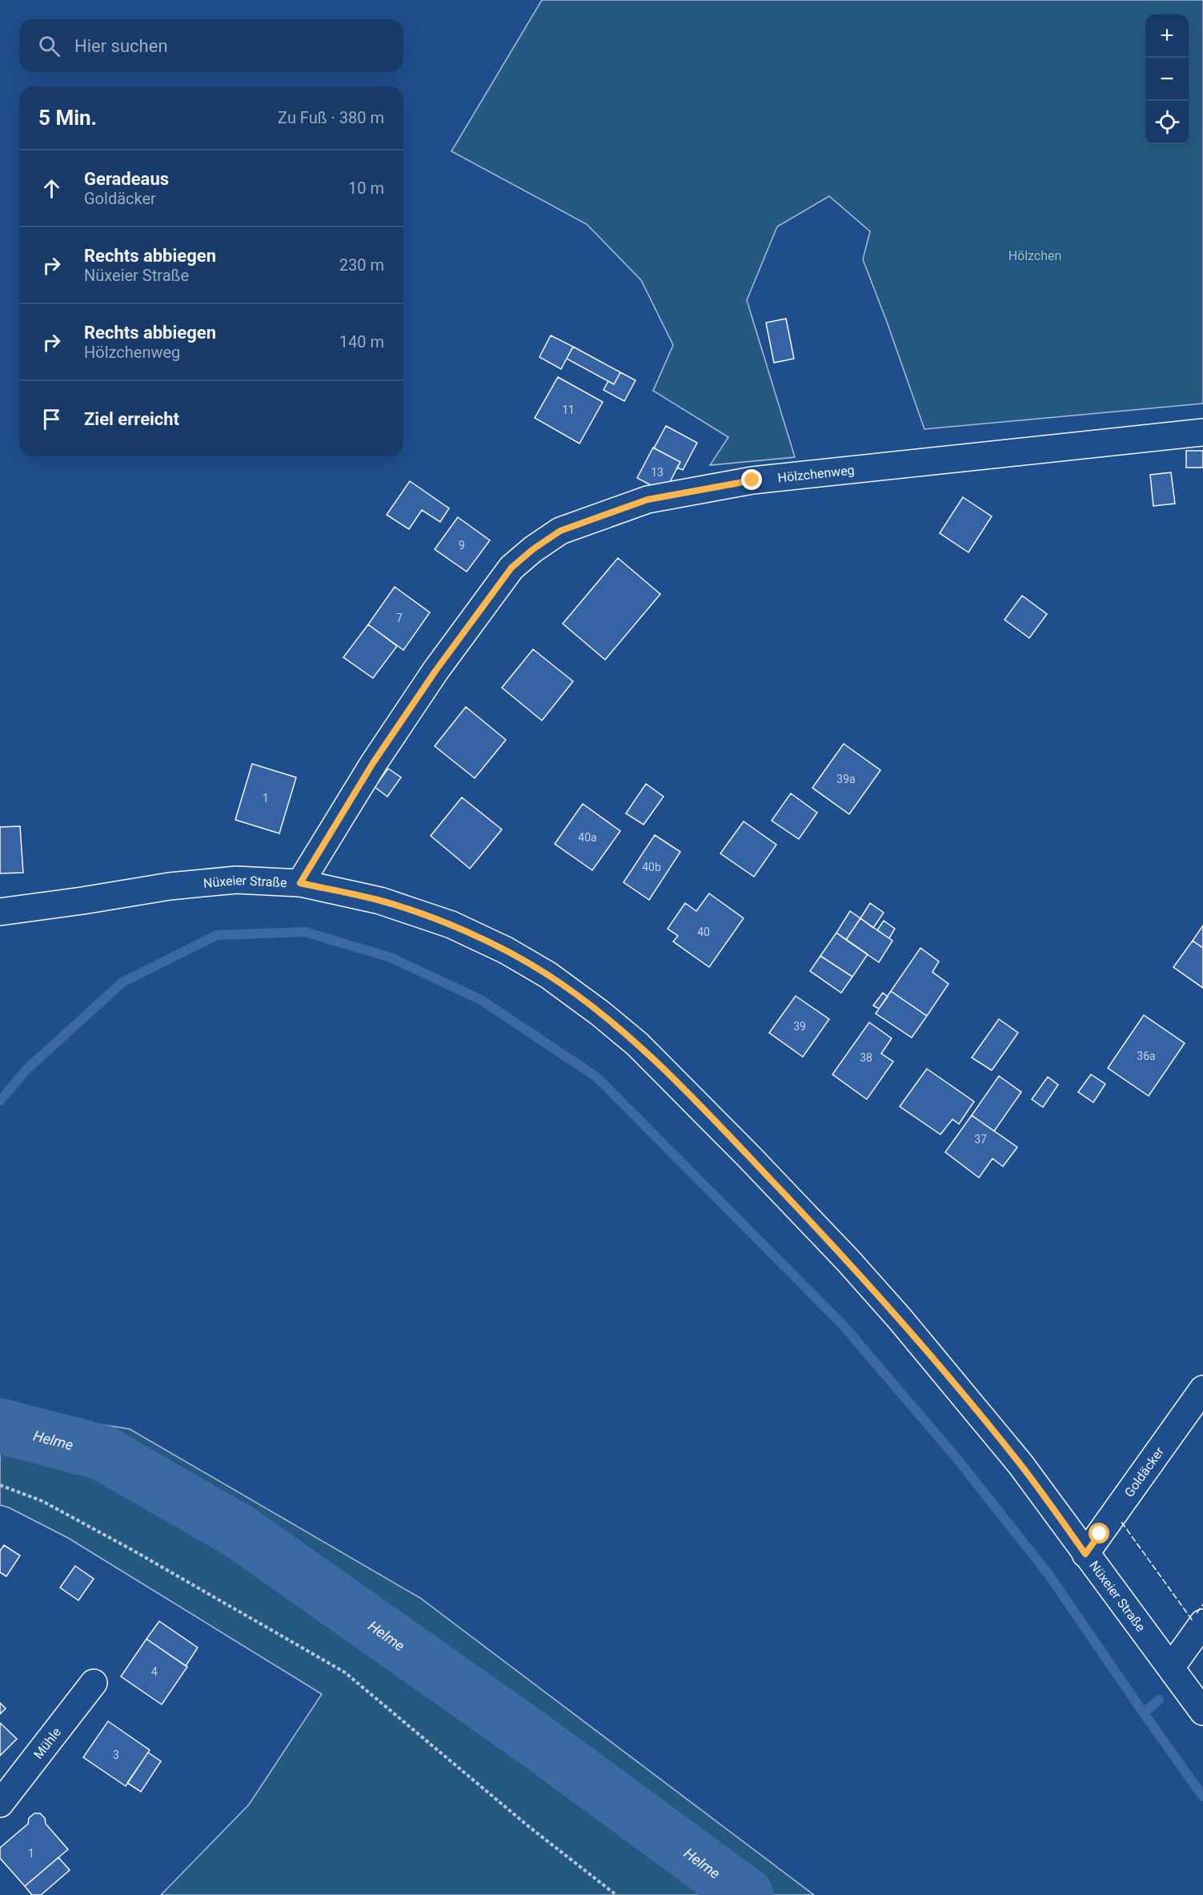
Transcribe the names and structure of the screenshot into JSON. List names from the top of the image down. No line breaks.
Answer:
{"streets":{"street":["Hölzchenweg","Nüxeier Straße","Goldäcker","Mühle"]},"crossings":[["Hölzchenweg","Nüxeier Straße"],["Nüxeier Straße","Goldäcker"]],"water":["Helme"],"parks":["Hölzchen"],"house_numbers":["11","13","9","7","39a","1","40a","40b","40","39","36a","38","37","4","3","1"],"page":{"map_buttons":["+","−"],"search":"Hier suchen","heading":["5 Min.","Zu Fuß · 380 m"],"list":[["Geradeaus","Goldäcker","10 m"],["Rechts abbiegen","Nüxeier Straße","230 m"],["Rechts abbiegen","Hölzchenweg","140 m"],"Ziel erreicht"]}}
